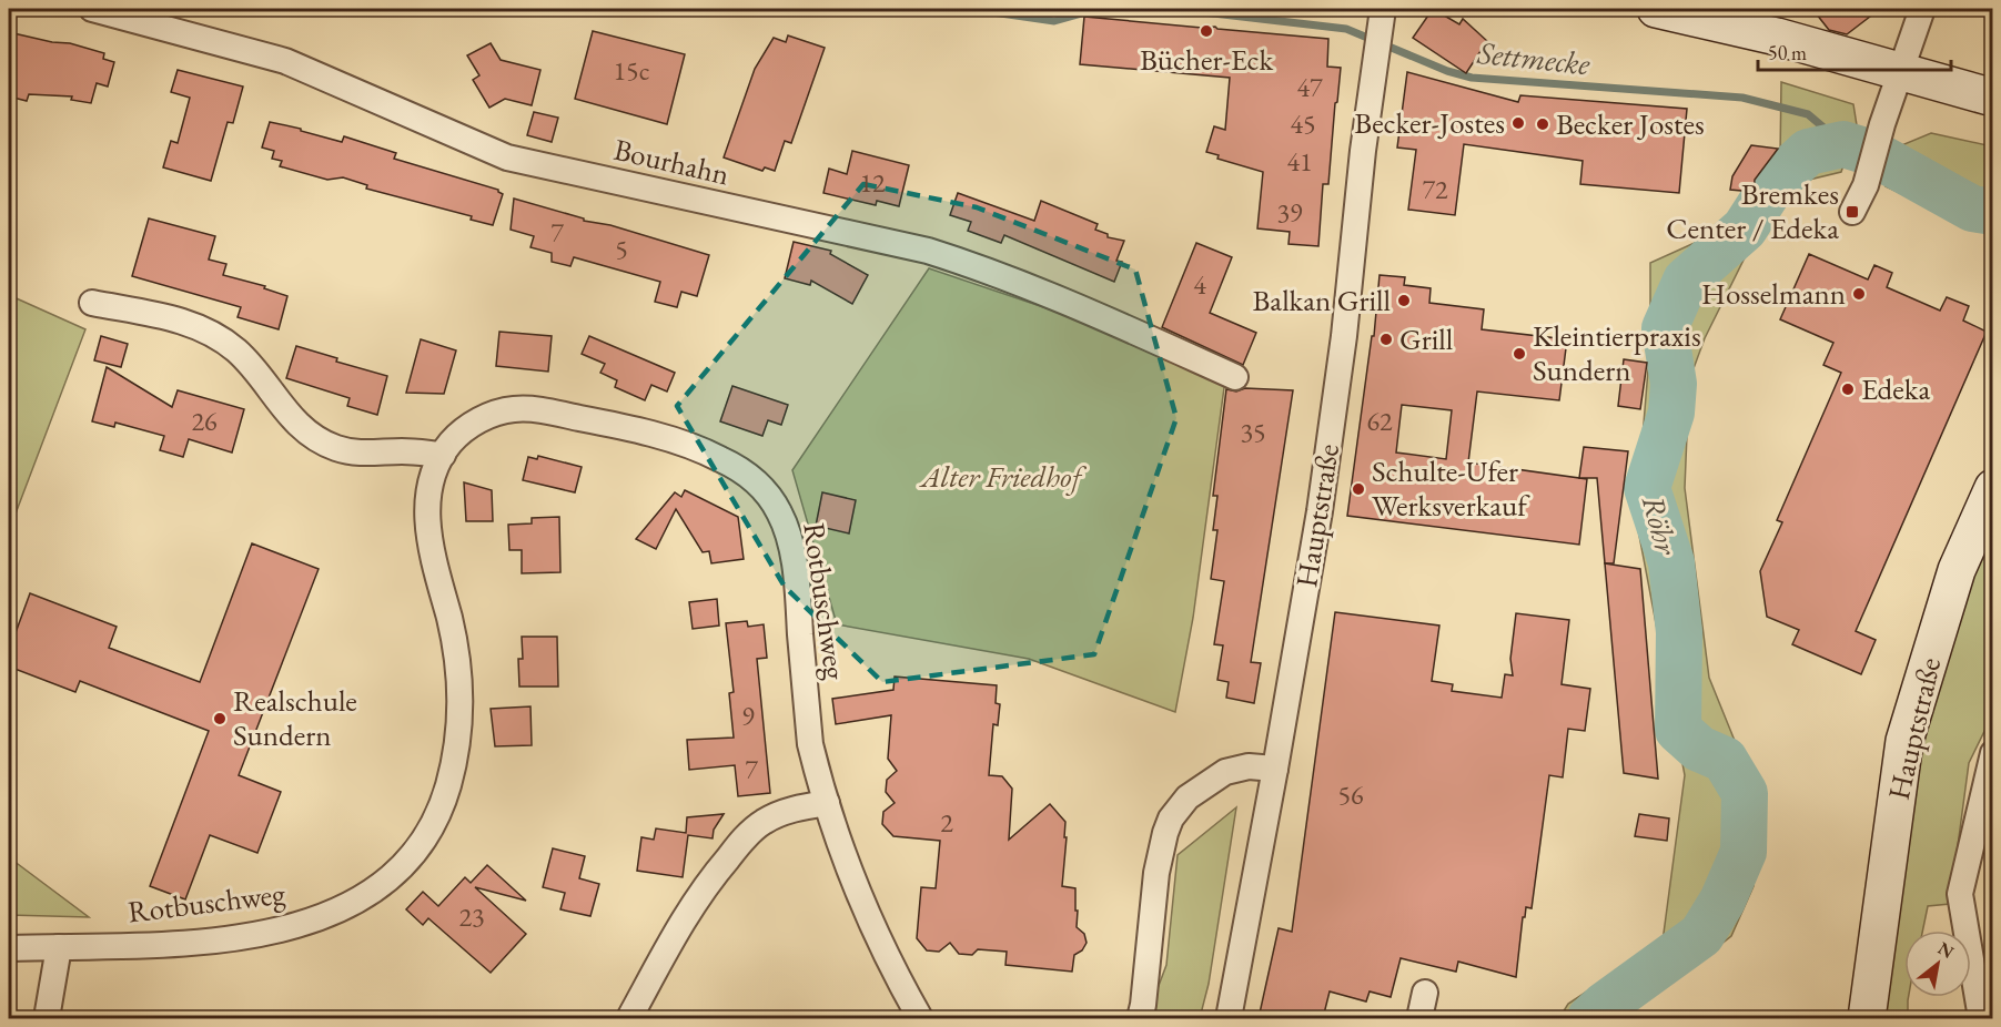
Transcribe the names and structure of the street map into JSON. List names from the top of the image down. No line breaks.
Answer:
{"streets":{"main road":["Hauptstraße"],"street":["Bourhahn","Rotbuschweg"]},"water":["Settmecke","Röhr"],"parks":["Alter Friedhof"],"places":{"other":["Bücher-Eck","Becker-Jostes","Becker Jostes","Hosselmann","Balkan Grill","Grill","Kleintierpraxis Sundern","Edeka","Schulte-Ufer Werksverkauf","Realschule Sundern"],"transit":["Bremkes Center / Edeka"]},"house_numbers":["15c","47","45","41","12","72","39","7","5","4","26","62","35","9","7","56","2","23"],"scale_bar":"50 m","north":"top right"}
